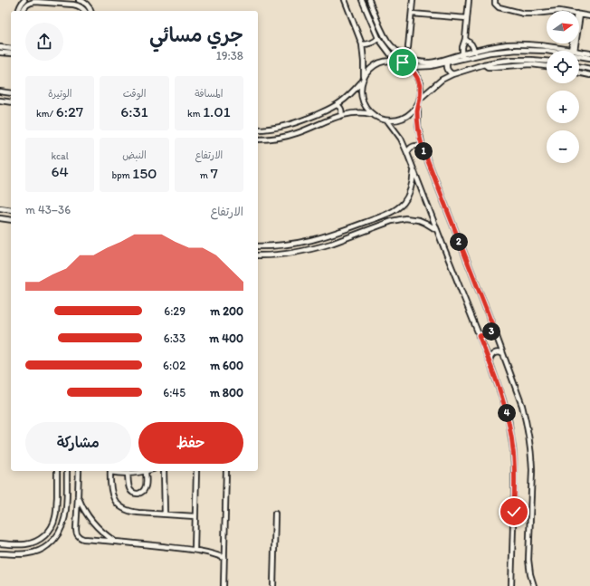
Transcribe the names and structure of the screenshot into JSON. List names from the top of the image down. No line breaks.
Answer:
{"north":"right","page":{"map_buttons":["+","−"],"heading":["جري مسائي","19:38"],"stats":[["المسافة","1.01 km"],["الوقت","6:31"],["الوتيرة","6:27 /km"],["الارتفاع","7 m"],["النبض","150 bpm"],["kcal","64"]],"pins":["1","2","3","4"],"chart":["الارتفاع","36–43 m"],"list":[{"name":"200 m","note":"6:29"},{"name":"400 m","note":"6:33"},{"name":"600 m","note":"6:02"},{"name":"800 m","note":"6:45"}],"buttons":["حفظ","مشاركة"]}}
